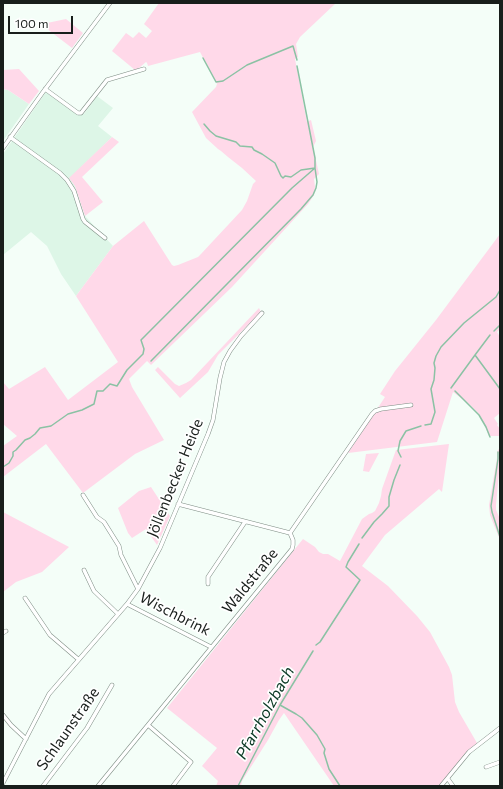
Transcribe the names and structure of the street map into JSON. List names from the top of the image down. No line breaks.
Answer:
{"streets":{"street":["Jöllenbecker Heide","Waldstraße","Wischbrink","Schlaunstraße"]},"crossings":[["Jöllenbecker Heide","Wischbrink"],["Waldstraße","Wischbrink"]],"water":["Pfarrholzbach"],"scale_bar":"100 m"}
